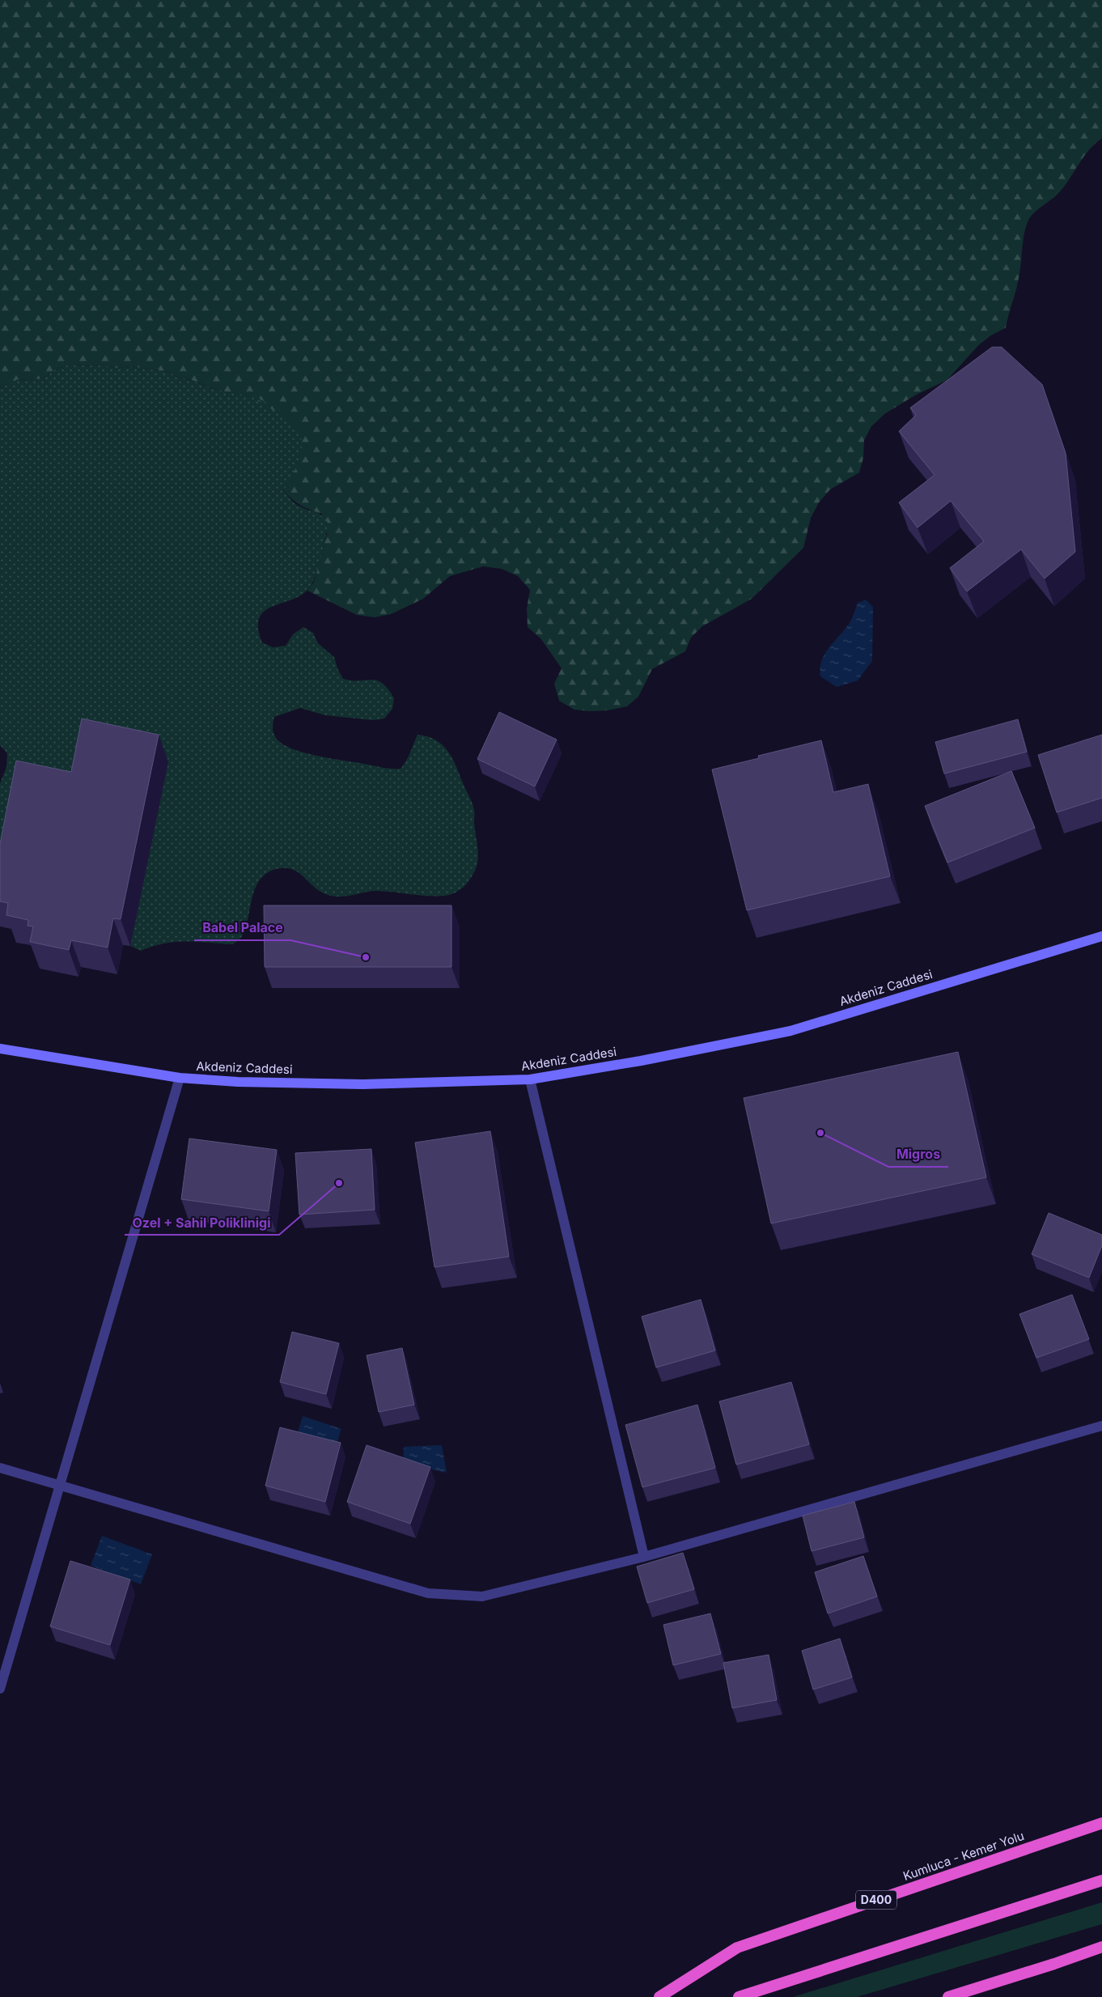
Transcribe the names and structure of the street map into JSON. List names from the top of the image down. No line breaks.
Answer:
{"streets":{"highway":["Kumluca - Kemer Yolu","D400"],"main road":["Akdeniz Caddesi"]},"places":["Babel Palace","Migros","Ozel + Sahil Poliklinigi"]}
